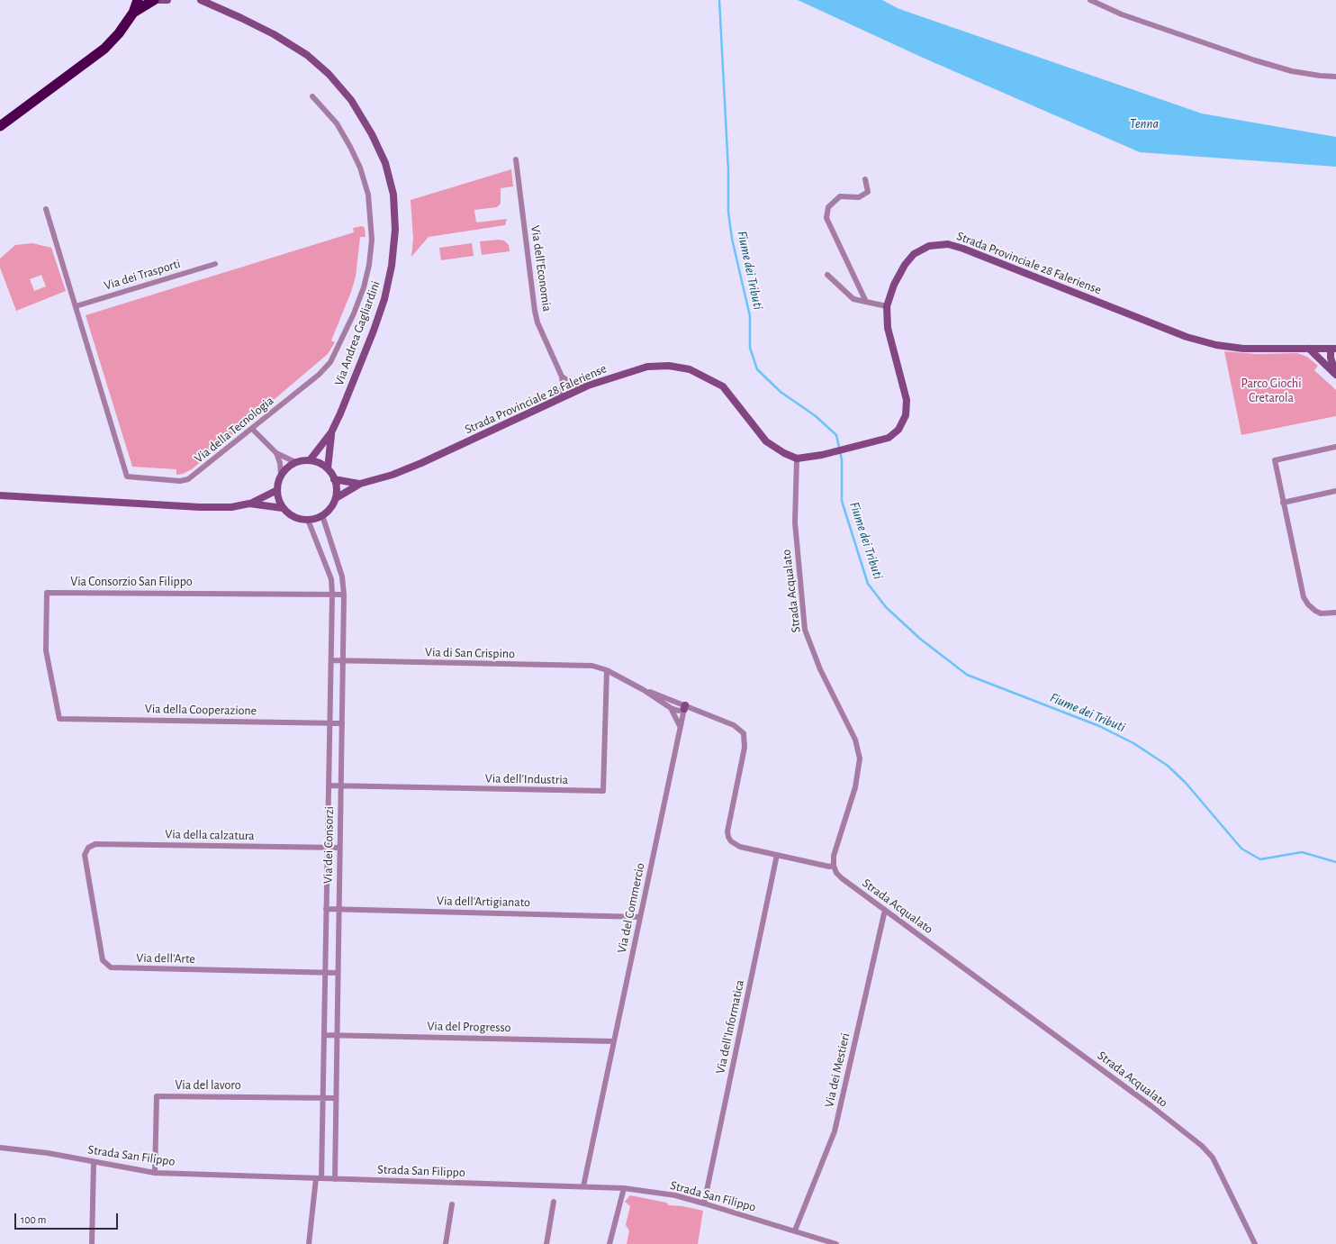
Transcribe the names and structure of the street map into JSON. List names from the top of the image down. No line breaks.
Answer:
{"streets":{"main road":["Strada Provinciale 28 Faleriense","Via Andrea Gagliardini"],"street":["Via dell'Economia","Via dei Trasporti","Via della Tecnologia","Via Consorzio San Filippo","Strada Acqualato","Via di San Crispino","Via della Cooperazione","Via dell'Industria","Via della calzatura","Via dei Consorzi","Via dell'Artigianato","Via del Commercio","Via dell'Arte","Via del Progresso","Via dell'Informatica","Via dei Mestieri","Via del lavoro","Strada San Filippo"]},"crossings":[["Strada Provinciale 28 Faleriense","Strada Acqualato"],["Strada Provinciale 28 Faleriense","Via dei Consorzi"],["Via dei Trasporti","Via della Tecnologia"],["Via Consorzio San Filippo","Via della Cooperazione"],["Via Consorzio San Filippo","Via dei Consorzi"],["Strada Acqualato","Via dei Mestieri"],["Via di San Crispino","Via dell'Industria"],["Via di San Crispino","Via dei Consorzi"],["Via della Cooperazione","Via dei Consorzi"],["Via dell'Industria","Via dei Consorzi"],["Via della calzatura","Via dei Consorzi"],["Via della calzatura","Via dell'Arte"],["Via dei Consorzi","Via dell'Artigianato"],["Via dei Consorzi","Via dell'Arte"],["Via dei Consorzi","Via del Progresso"],["Via dei Consorzi","Via del lavoro"],["Via dei Consorzi","Strada San Filippo"],["Via dell'Artigianato","Via del Commercio"],["Via del Commercio","Via del Progresso"],["Via del Commercio","Strada San Filippo"],["Via dell'Informatica","Strada San Filippo"],["Via dei Mestieri","Strada San Filippo"],["Via del lavoro","Strada San Filippo"]],"water":["Tenna","Fiume dei Tributi"],"parks":["Parco Giochi Cretarola"],"scale_bar":"100 m"}
